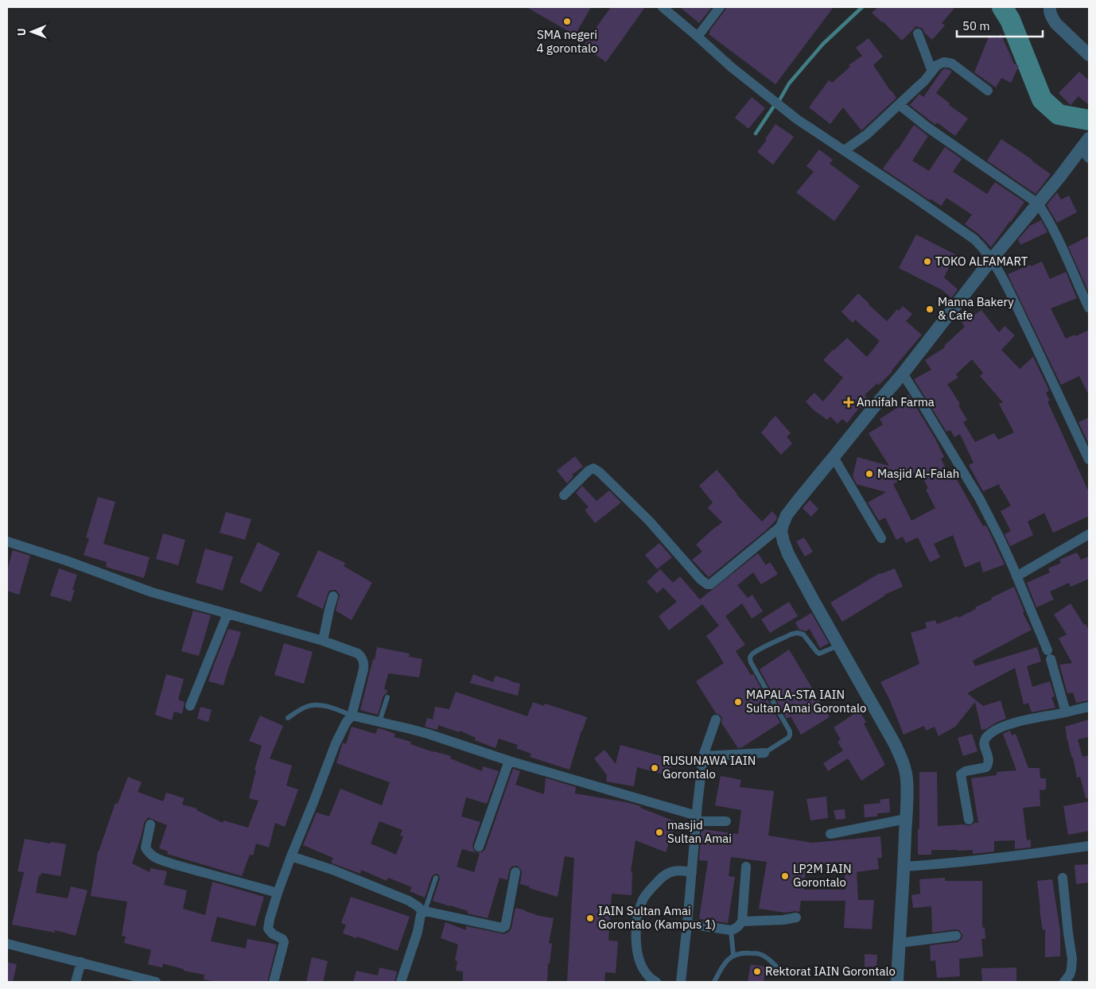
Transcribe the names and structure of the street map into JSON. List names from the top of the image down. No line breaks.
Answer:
{"places":{"other":["SMA negeri 4 gorontalo","TOKO ALFAMART","Manna Bakery & Cafe","Masjid Al-Falah","MAPALA-STA IAIN Sultan Amai Gorontalo","RUSUNAWA IAIN Gorontalo","masjid Sultan Amai","LP2M IAIN Gorontalo","IAIN Sultan Amai Gorontalo (Kampus 1)","Rektorat IAIN Gorontalo"],"health":["Annifah Farma"]},"scale_bar":"50 m","north":"left"}
